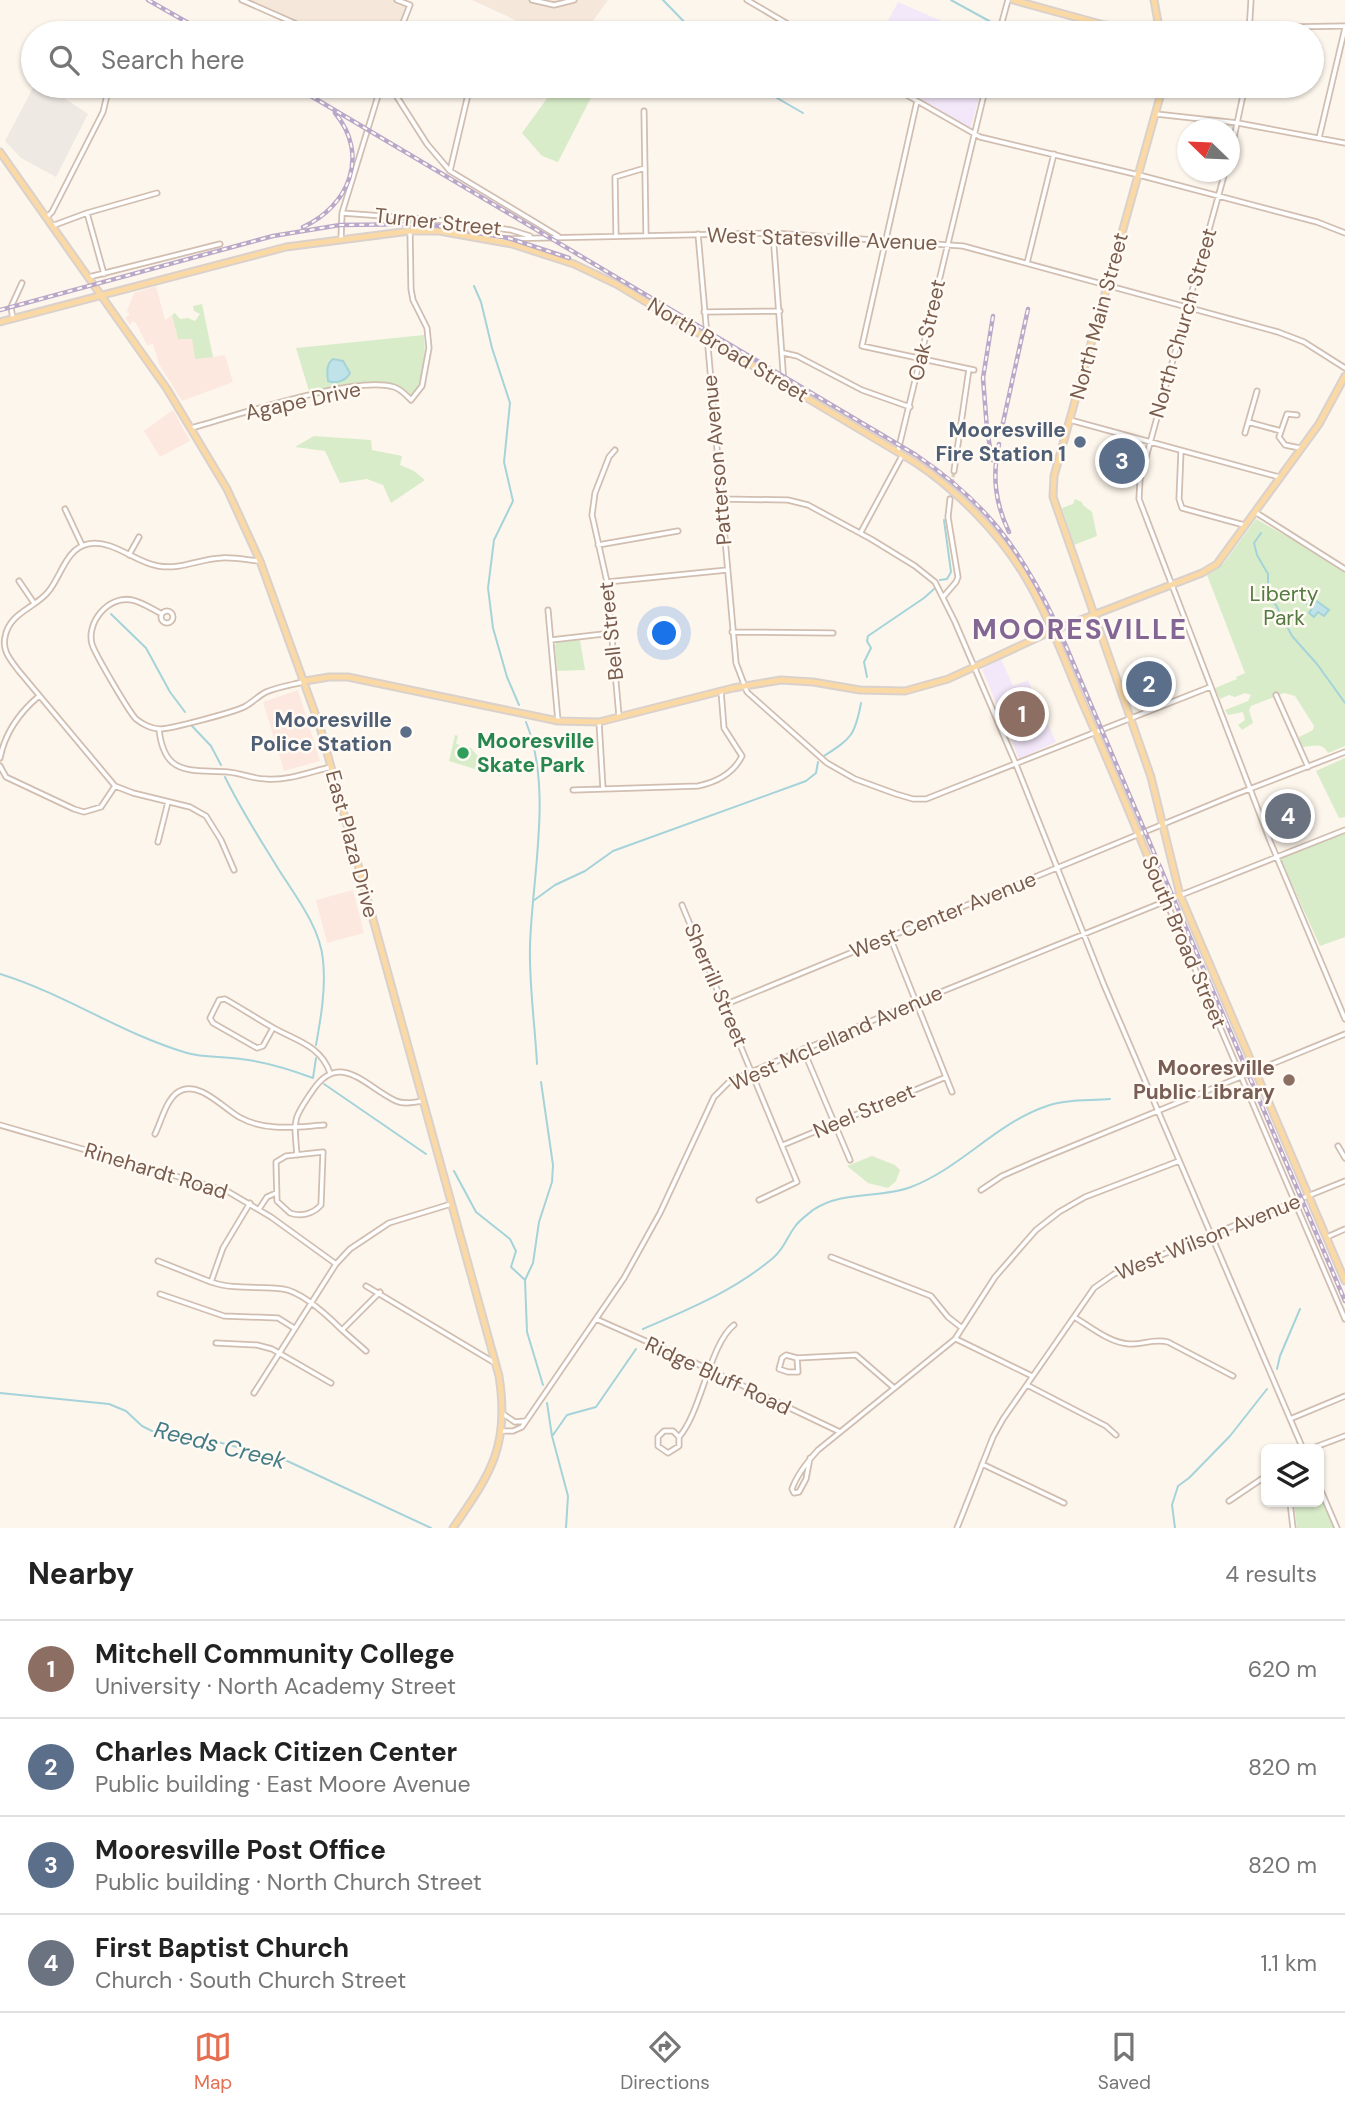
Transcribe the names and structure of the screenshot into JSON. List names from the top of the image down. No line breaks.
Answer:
{"streets":{"main road":["North Main Street","North Broad Street","East Plaza Drive","South Broad Street","West McLelland Avenue"],"street":["Turner Street","West Statesville Avenue","North Church Street","Oak Street","Agape Drive","Patterson Avenue","Bell Street","West Center Avenue","Sherrill Street","Neel Street","Rinehardt Road","West Wilson Avenue","Ridge Bluff Road"]},"crossings":[["Turner Street","West Statesville Avenue"],["West Statesville Avenue","North Main Street"],["West Statesville Avenue","North Church Street"],["West Statesville Avenue","Oak Street"],["West Statesville Avenue","North Broad Street"],["West Statesville Avenue","Patterson Avenue"],["North Main Street","West Center Avenue"],["North Main Street","West McLelland Avenue"],["North Main Street","West Wilson Avenue"],["North Church Street","West Center Avenue"],["Oak Street","North Broad Street"],["North Broad Street","Agape Drive"],["North Broad Street","Patterson Avenue"],["North Broad Street","East Plaza Drive"],["North Broad Street","West Center Avenue"],["North Broad Street","South Broad Street"],["Agape Drive","East Plaza Drive"],["East Plaza Drive","West McLelland Avenue"],["West Center Avenue","South Broad Street"],["West Center Avenue","Sherrill Street"],["South Broad Street","West McLelland Avenue"],["South Broad Street","West Wilson Avenue"],["Sherrill Street","West McLelland Avenue"],["Sherrill Street","Neel Street"],["West McLelland Avenue","Ridge Bluff Road"]],"districts":["MOORESVILLE"],"water":["Reeds Creek"],"parks":["Liberty Park"],"places":["Mooresville Fire Station 1","Mooresville Police Station","Mooresville Skate Park","Mooresville Public Library"],"north":"top left","page":{"search":"Search here","pins":["3","2","1","4"],"heading":["Nearby","4 results"],"list":[{"mark":"1","name":"Mitchell Community College","note":"University · North Academy Street","value":"620 m"},{"mark":"2","name":"Charles Mack Citizen Center","note":"Public building · East Moore Avenue","value":"820 m"},{"mark":"3","name":"Mooresville Post Office","note":"Public building · North Church Street","value":"820 m"},{"mark":"4","name":"First Baptist Church","note":"Church · South Church Street","value":"1.1 km"}],"nav":["Map","Directions","Saved"]}}
